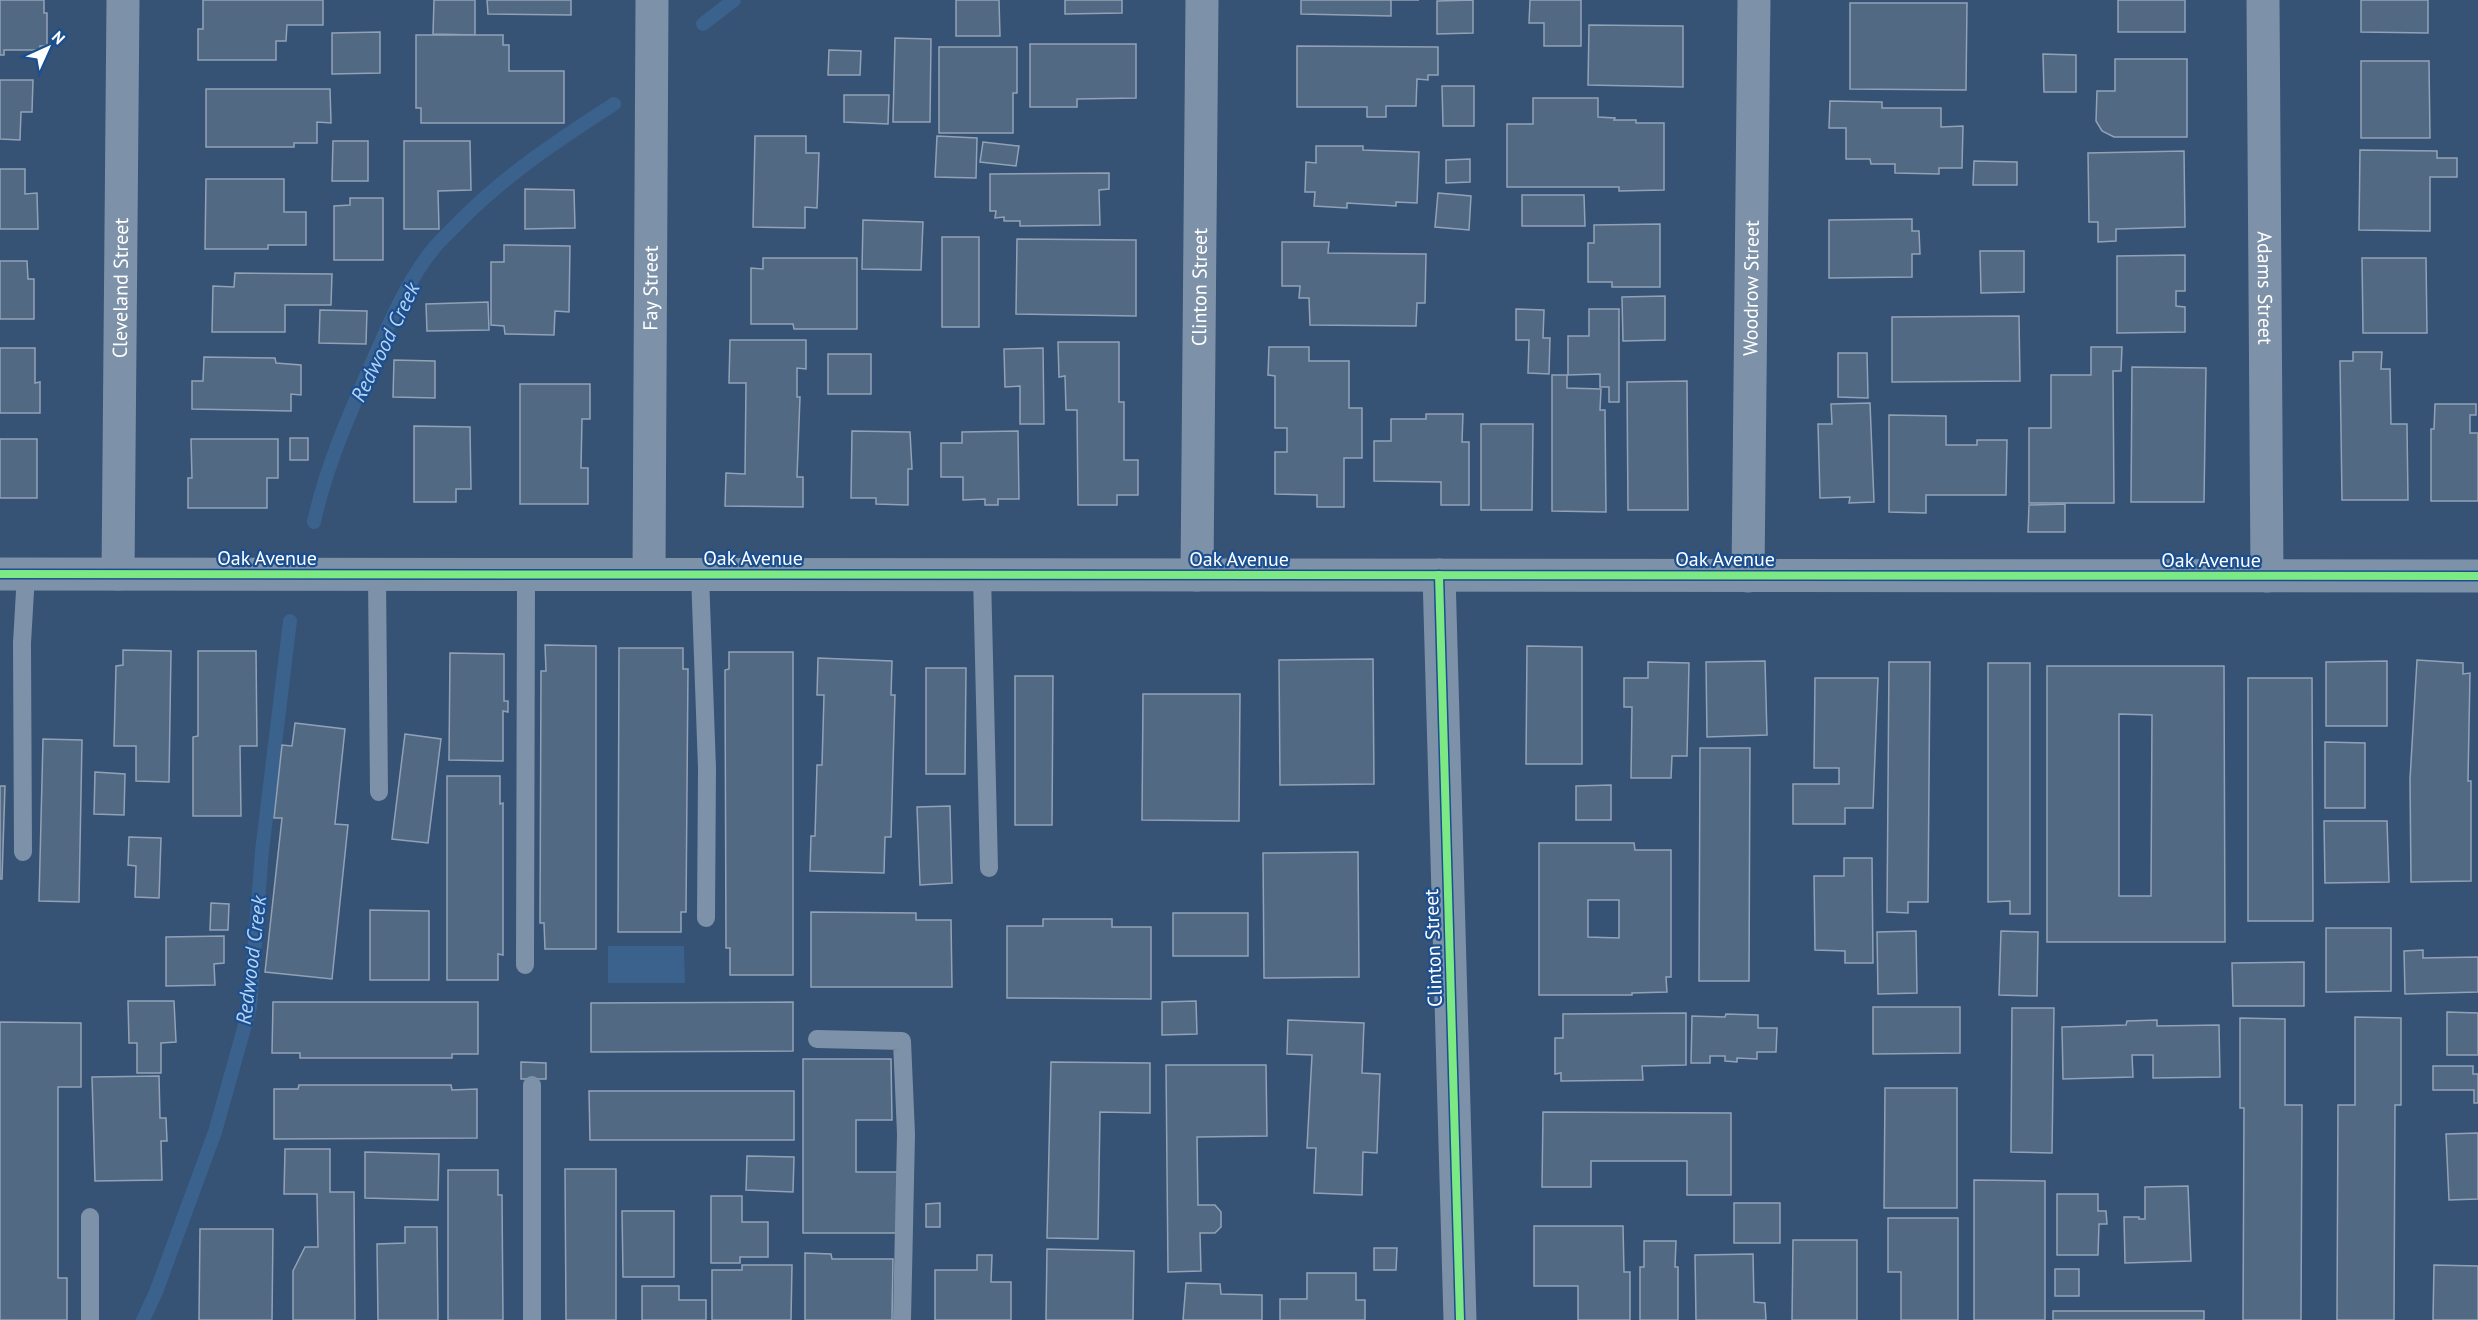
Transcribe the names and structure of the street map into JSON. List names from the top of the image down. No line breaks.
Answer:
{"streets":{"street":["Cleveland Street","Fay Street","Clinton Street","Woodrow Street","Adams Street","Oak Avenue"]},"crossings":[["Cleveland Street","Oak Avenue"],["Fay Street","Oak Avenue"],["Clinton Street","Oak Avenue"],["Woodrow Street","Oak Avenue"],["Adams Street","Oak Avenue"]],"water":["Redwood Creek"],"north":"top right"}
